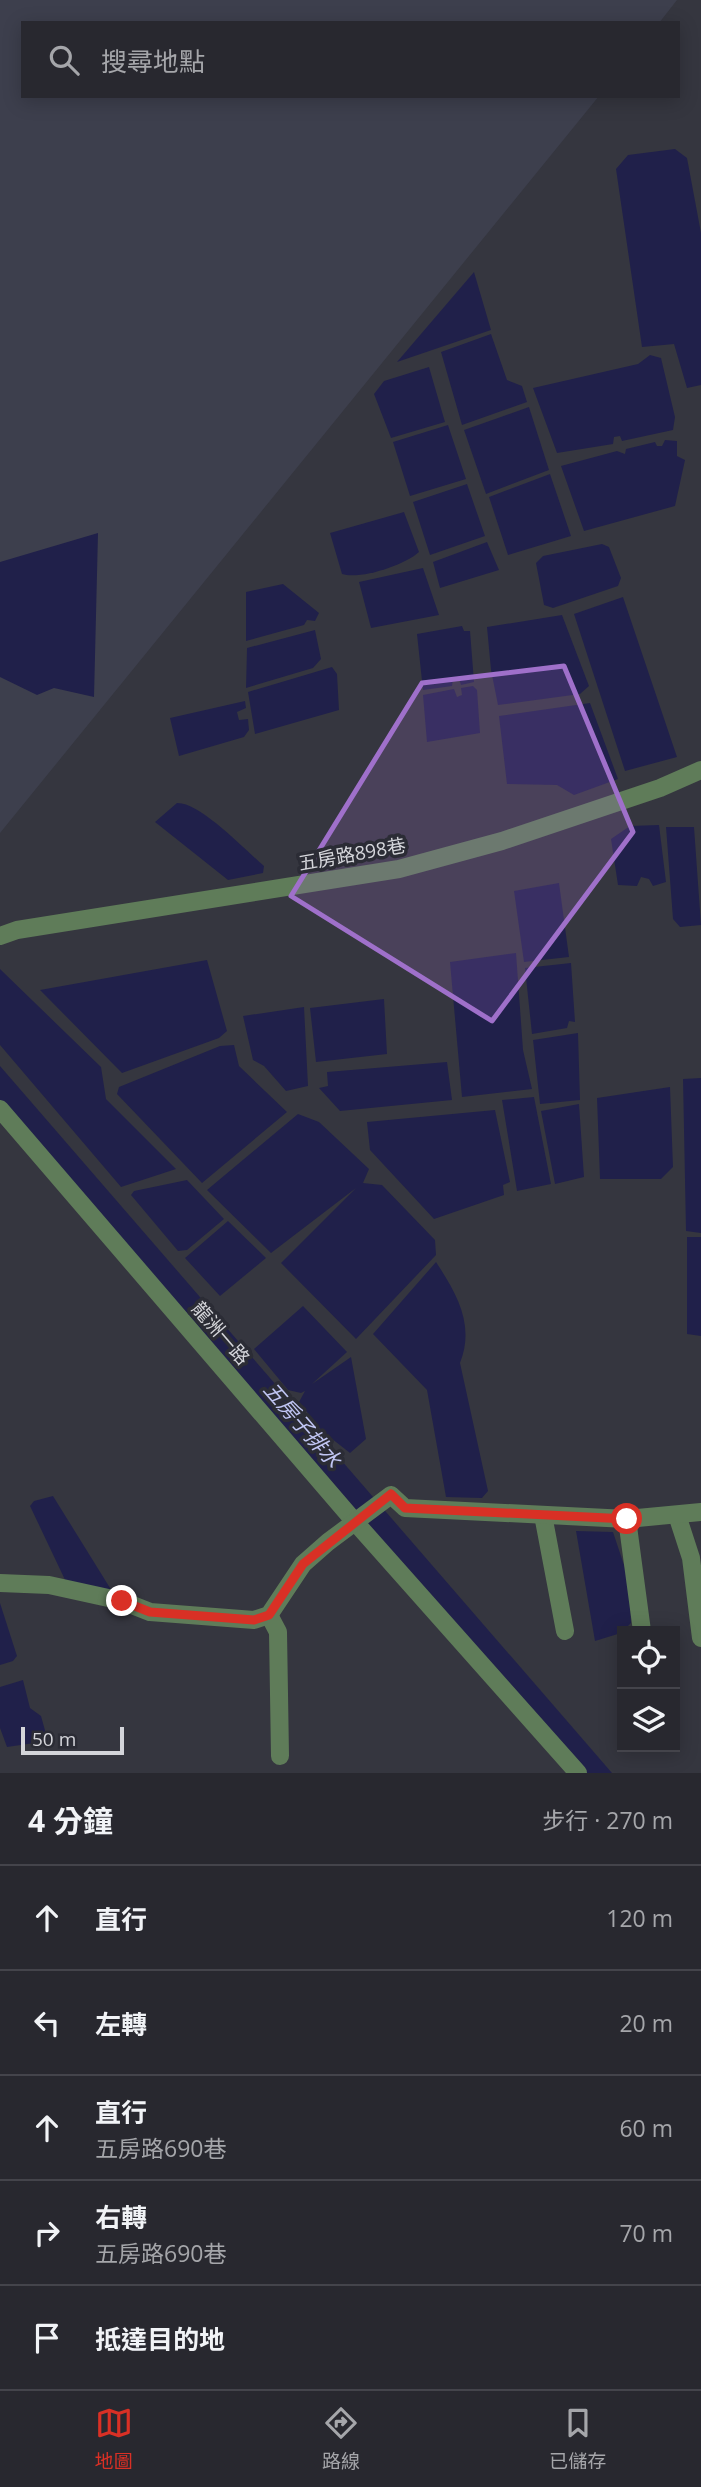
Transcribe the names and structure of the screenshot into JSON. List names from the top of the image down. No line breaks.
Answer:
{"streets":{"street":["五房路898巷","龍洲一路"]},"water":["五房子排水"],"scale_bar":"50 m","page":{"search":"搜尋地點","scale":"50 m","heading":["4 分鐘","步行 · 270 m"],"list":[["直行","120 m"],["左轉","20 m"],["直行","五房路690巷","60 m"],["右轉","五房路690巷","70 m"],"抵達目的地"],"nav":["地圖","路線","已儲存"]}}
